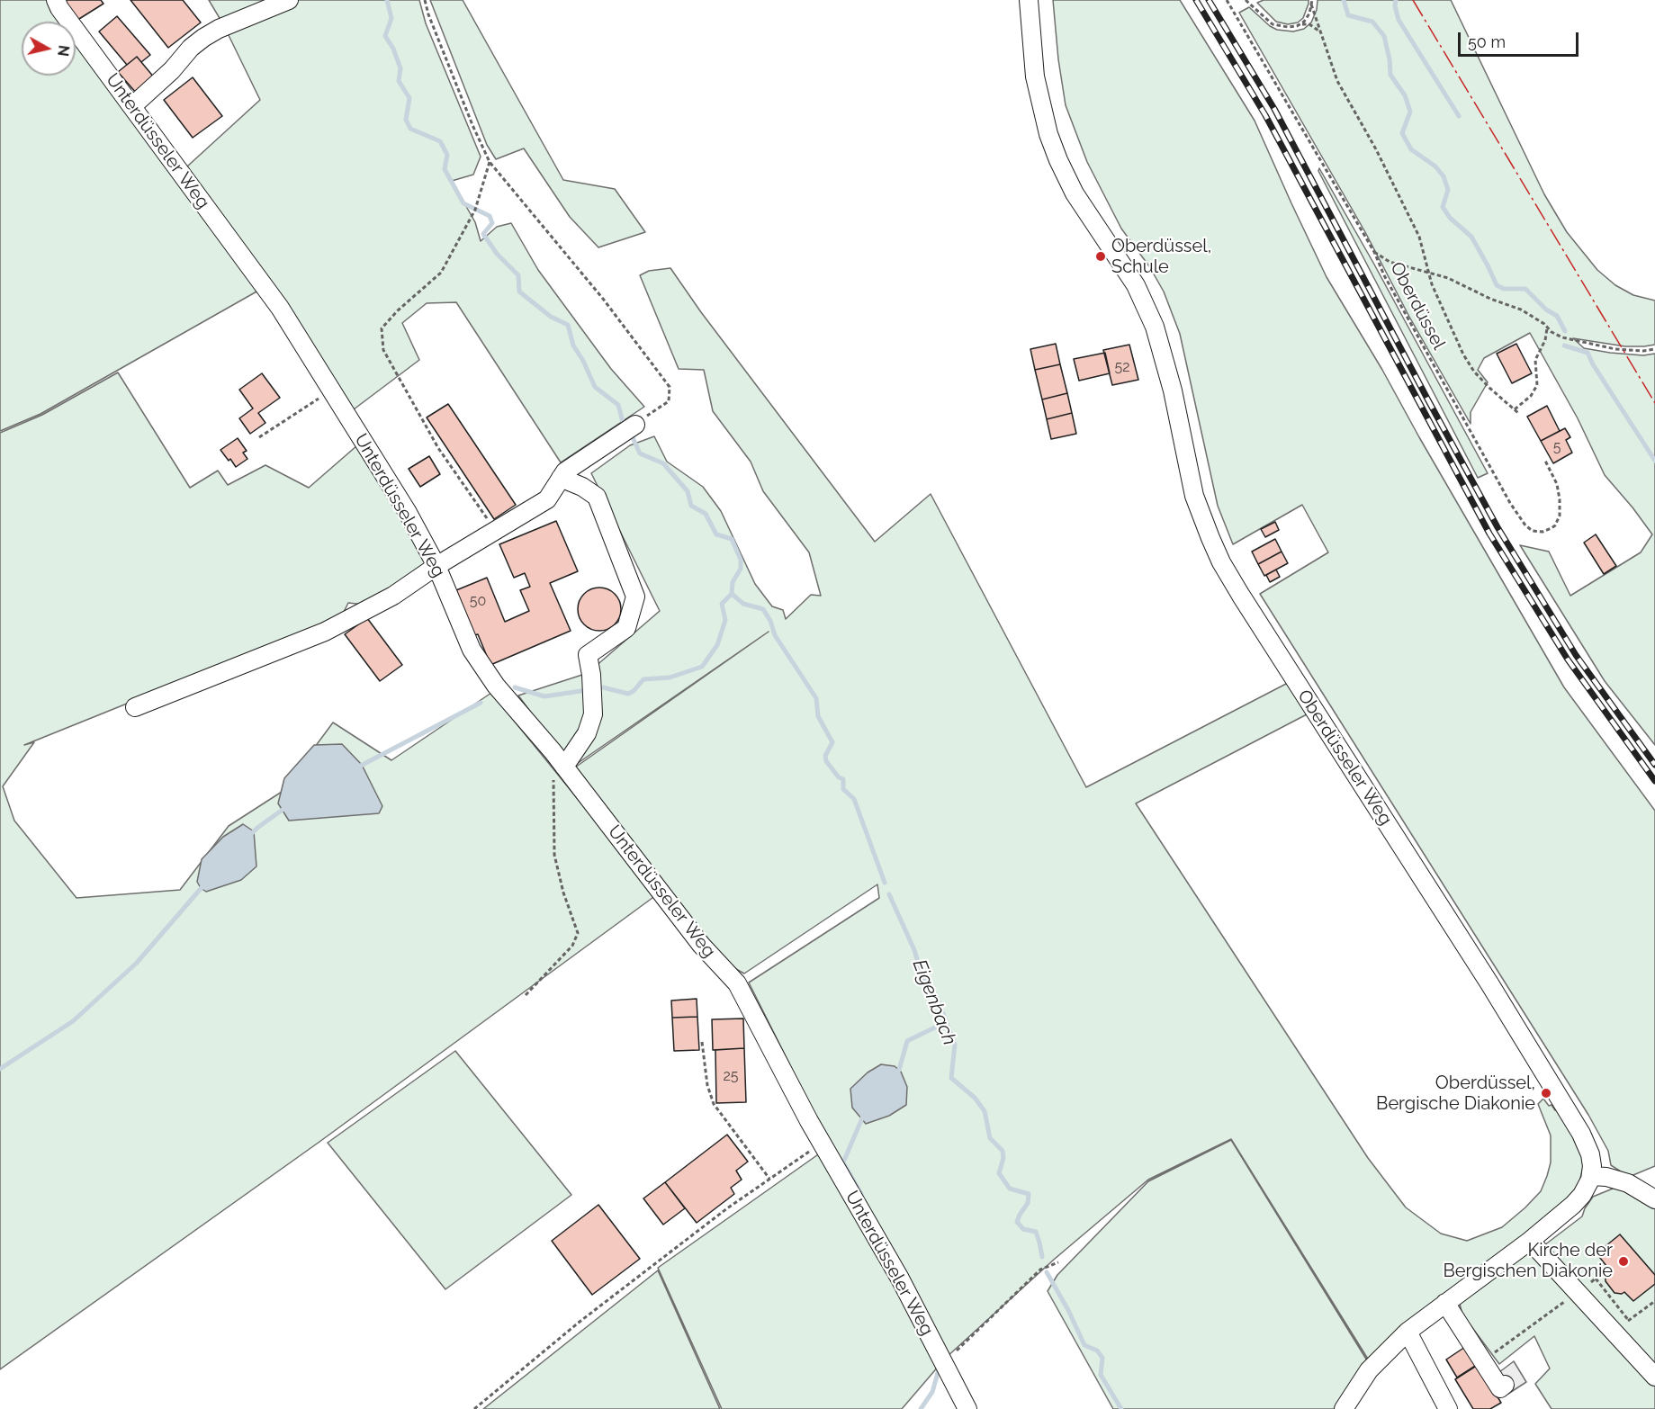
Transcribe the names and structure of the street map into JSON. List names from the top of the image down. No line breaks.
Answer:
{"streets":{"street":["Unterdüsseler Weg","Oberdüsseler Weg"],"path":["Oberdüssel"]},"water":["Eigenbach"],"places":["Oberdüssel, Schule","Oberdüssel, Bergische Diakonie","Kirche der Bergischen Diakonie"],"house_numbers":["52","5","50","25"],"scale_bar":"50 m","north":"right"}
